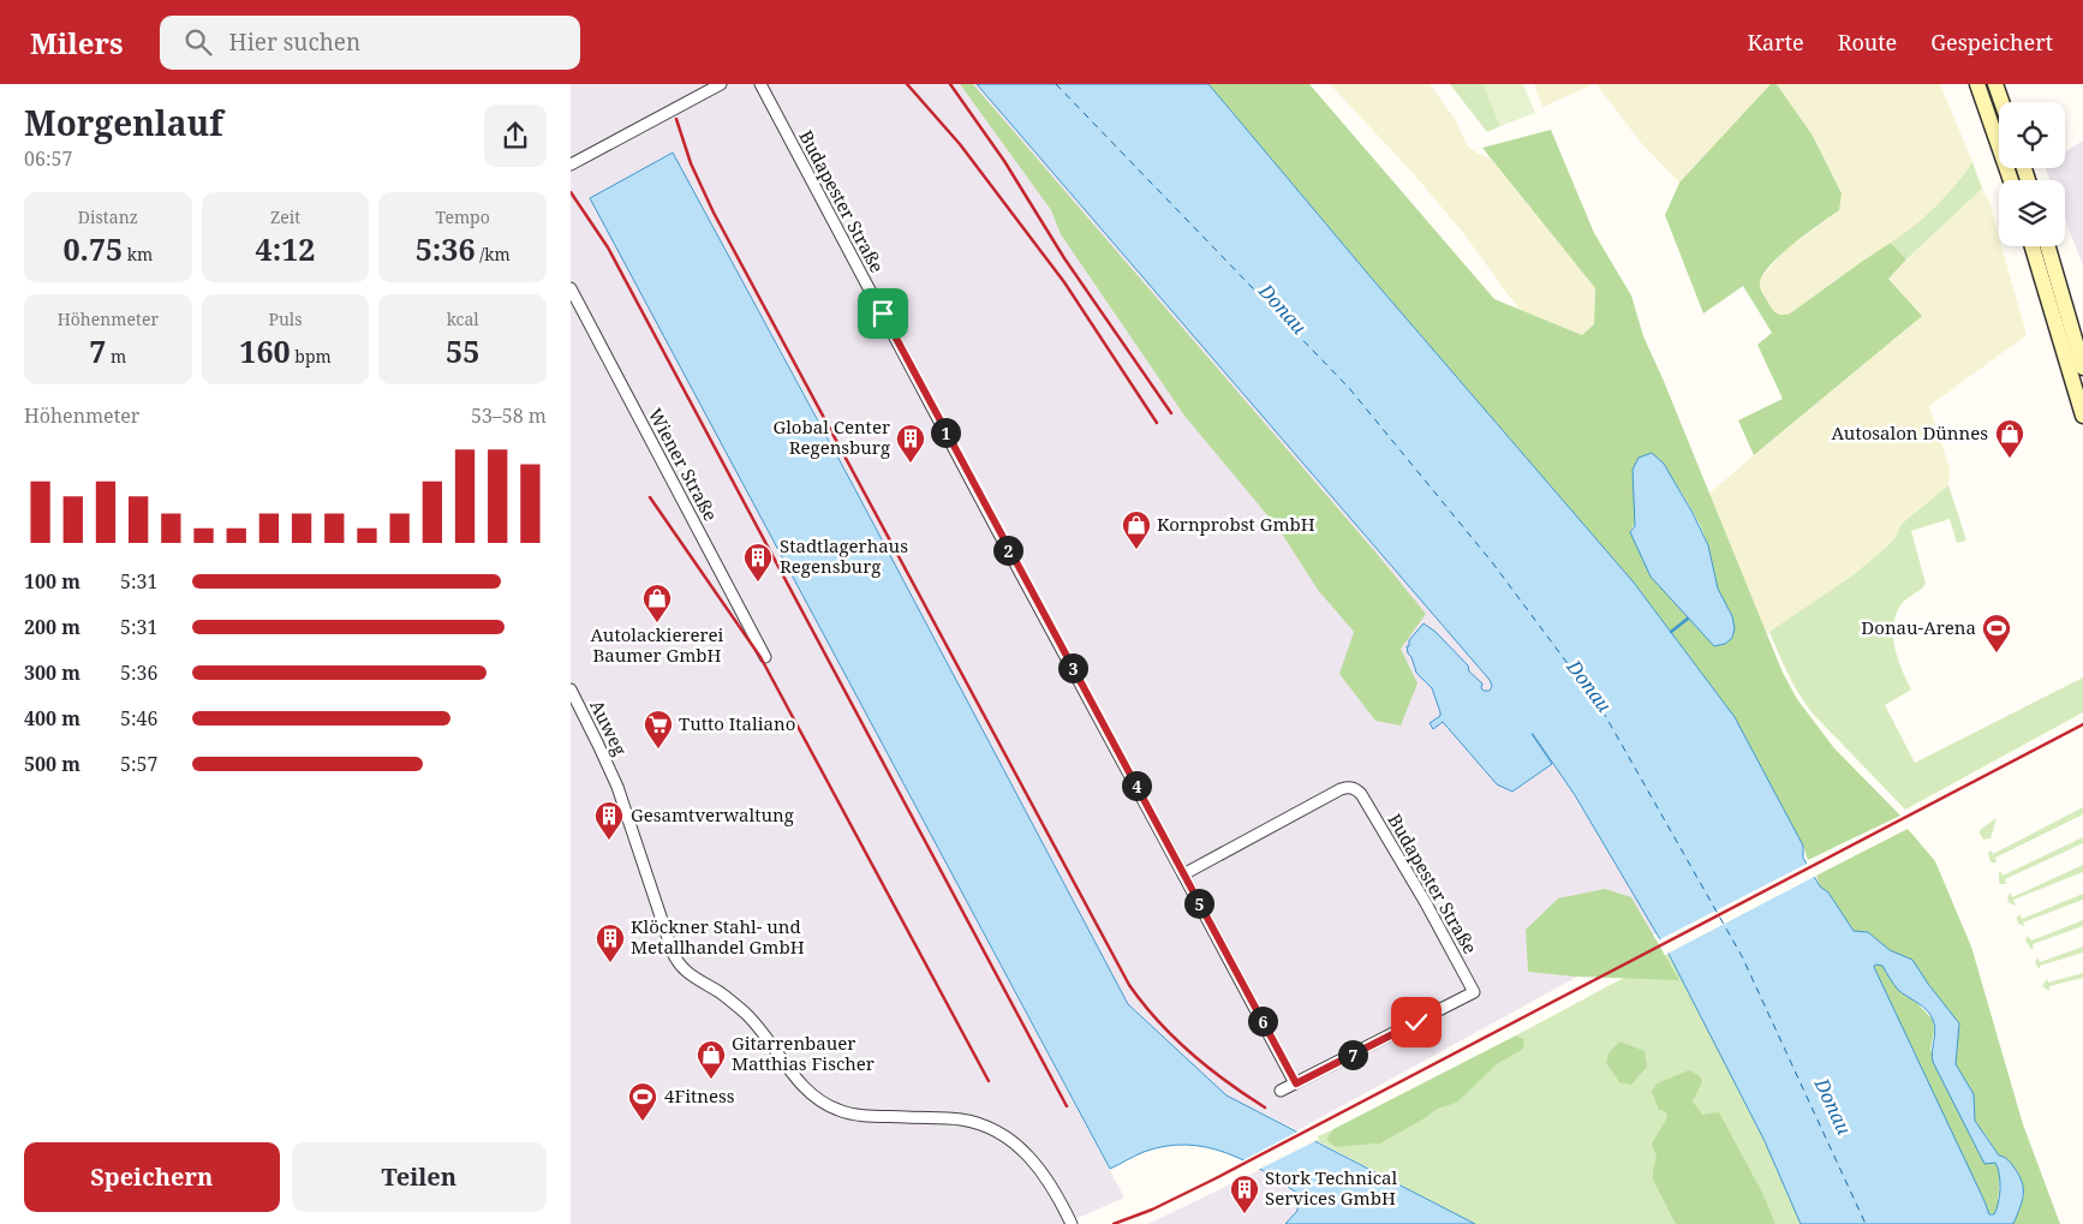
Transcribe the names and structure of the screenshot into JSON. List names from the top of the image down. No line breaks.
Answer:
{"streets":{"street":["Budapester Straße","Wiener Straße","Auweg"]},"water":["Donau"],"places":{"shop":["Autosalon Dünnes","Kornprobst GmbH","Autolackiererei Baumer GmbH","Gitarrenbauer Matthias Fischer"],"building":["Global Center Regensburg","Stadtlagerhaus Regensburg","Gesamtverwaltung","Klöckner Stahl- und Metallhandel GmbH","Stork Technical Services GmbH"],"sports":["Donau-Arena","4Fitness"],"supermarket":["Tutto Italiano"]},"page":{"header":"Milers","search":"Hier suchen","nav":["Karte","Route","Gespeichert"],"heading":["Morgenlauf","06:57"],"stats":[["Distanz","0.75 km"],["Zeit","4:12"],["Tempo","5:36 /km"],["Höhenmeter","7 m"],["Puls","160 bpm"],["kcal","55"]],"chart":["Höhenmeter","53–58 m"],"pins":["1","2","3","4","5","6","7"],"list":[{"name":"100 m","note":"5:31"},{"name":"200 m","note":"5:31"},{"name":"300 m","note":"5:36"},{"name":"400 m","note":"5:46"},{"name":"500 m","note":"5:57"}],"buttons":["Speichern","Teilen"]}}
